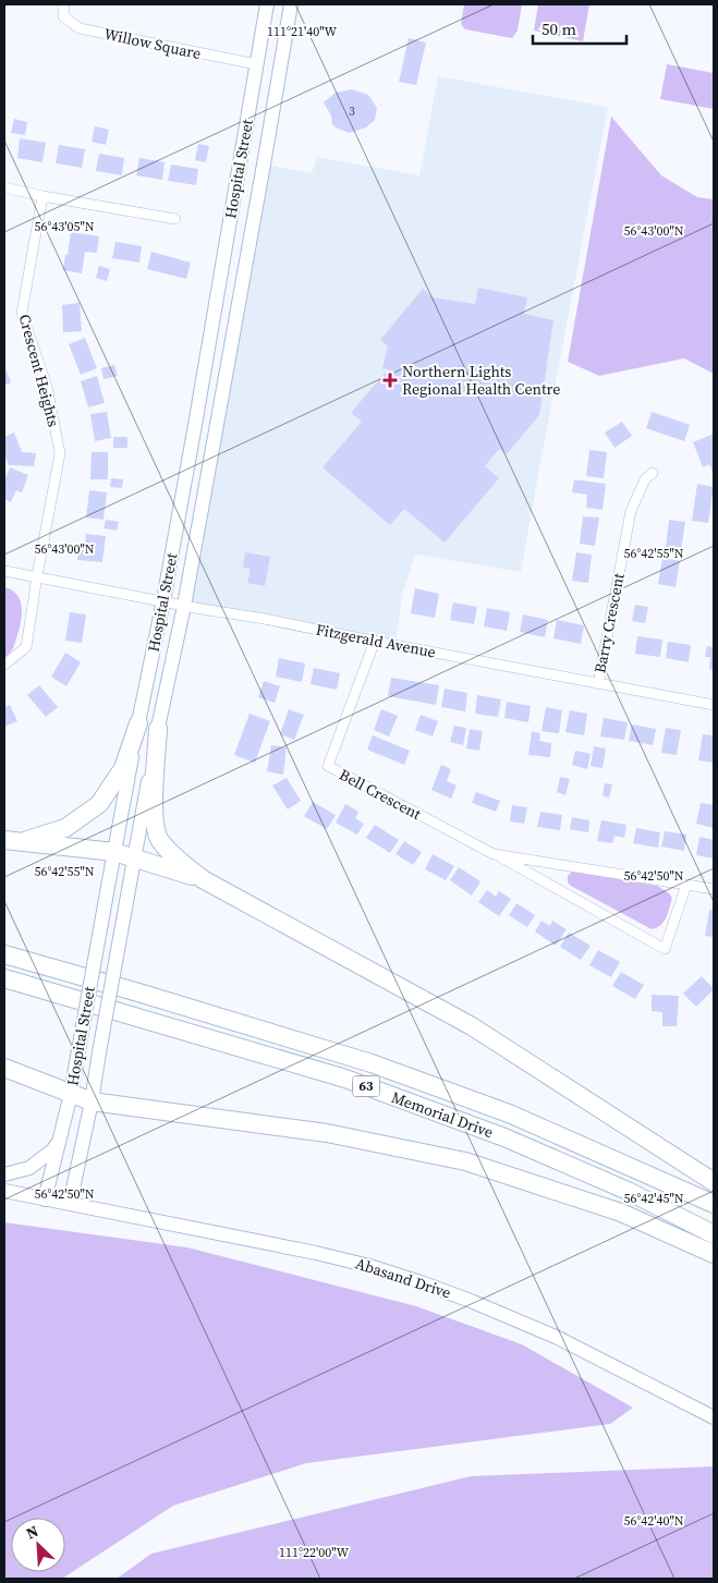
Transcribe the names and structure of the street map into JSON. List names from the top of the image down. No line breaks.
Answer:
{"streets":{"highway":["63","Memorial Drive"],"main road":["Hospital Street","Abasand Drive"],"street":["Willow Square","Crescent Heights","Barry Crescent","Fitzgerald Avenue","Bell Crescent"]},"crossings":[["Willow Square","Hospital Street"],["Hospital Street","Fitzgerald Avenue"],["Hospital Street","Abasand Drive"],["Crescent Heights","Fitzgerald Avenue"],["Barry Crescent","Fitzgerald Avenue"],["Fitzgerald Avenue","Bell Crescent"]],"places":{"health":["Northern Lights Regional Health Centre"]},"house_numbers":["3"],"scale_bar":"50 m","north":"top left","coordinates":["111°21'40\"W","56°43'05\"N","56°43'00\"N","56°42'55\"N","56°42'50\"N","56°42'45\"N","56°42'40\"N","111°22'00\"W"]}
